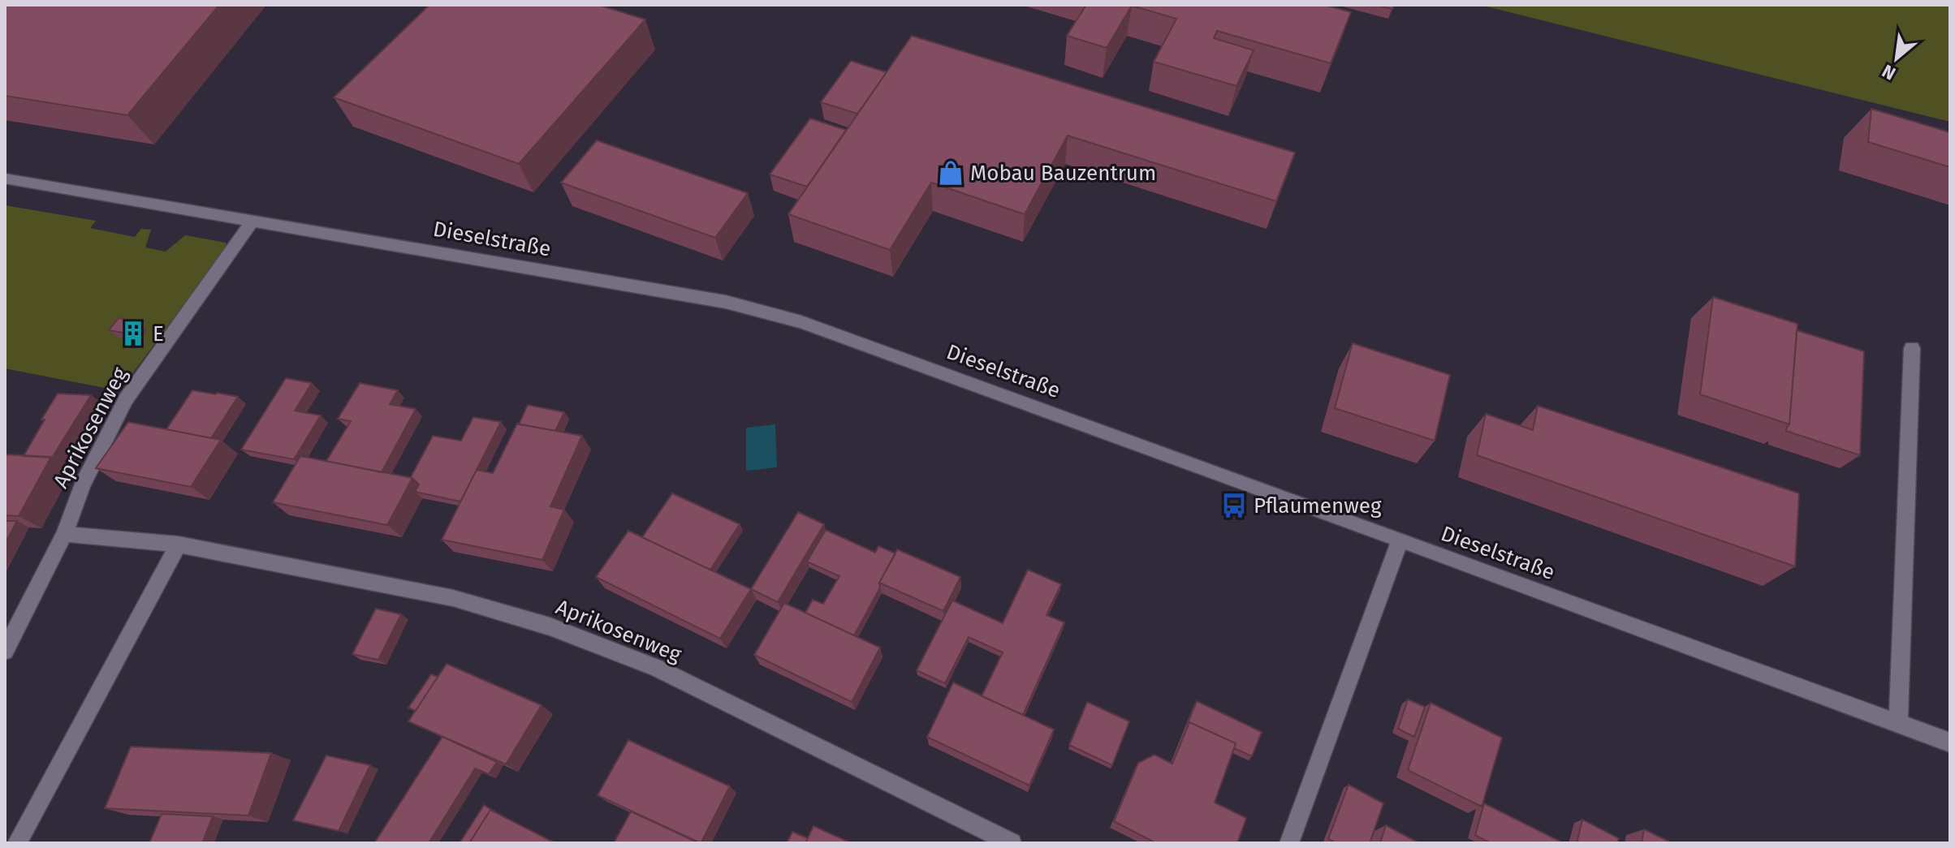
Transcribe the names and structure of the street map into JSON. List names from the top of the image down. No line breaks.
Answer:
{"streets":{"street":["Dieselstraße","Aprikosenweg"]},"crossings":[["Dieselstraße","Aprikosenweg"]],"places":{"shop":["Mobau Bauzentrum"],"building":["E"],"bus stop":["Pflaumenweg"]},"north":"bottom left"}
